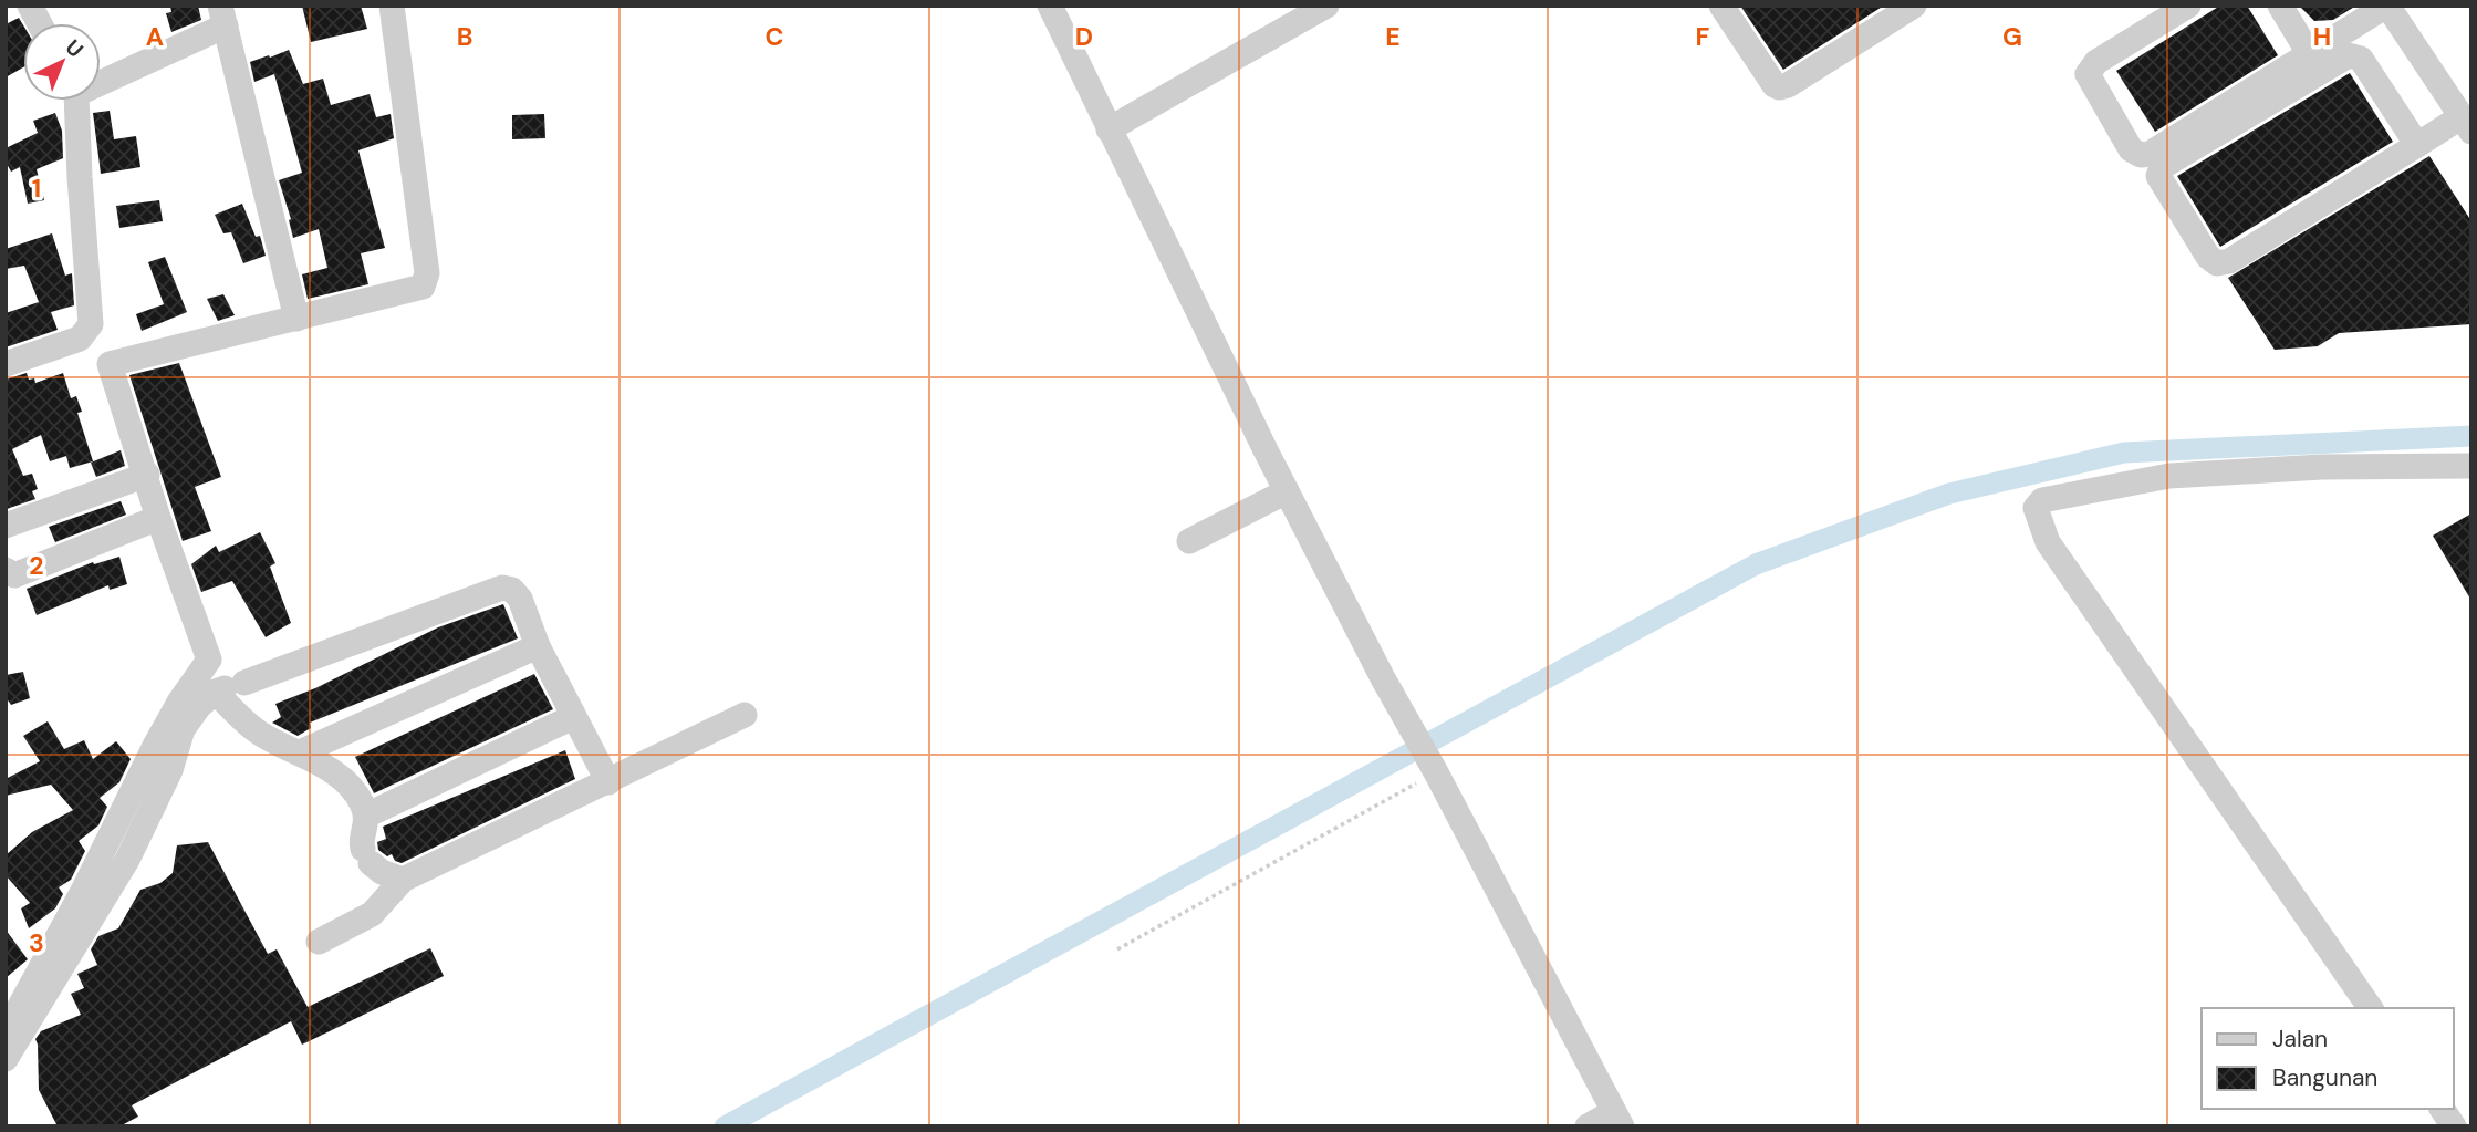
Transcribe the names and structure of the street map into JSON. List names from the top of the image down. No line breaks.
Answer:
{"legend":["Jalan","Bangunan"],"north":"top right","grid":{"columns":["A","B","C","D","E","F","G","H"],"rows":["1","2","3"]}}
